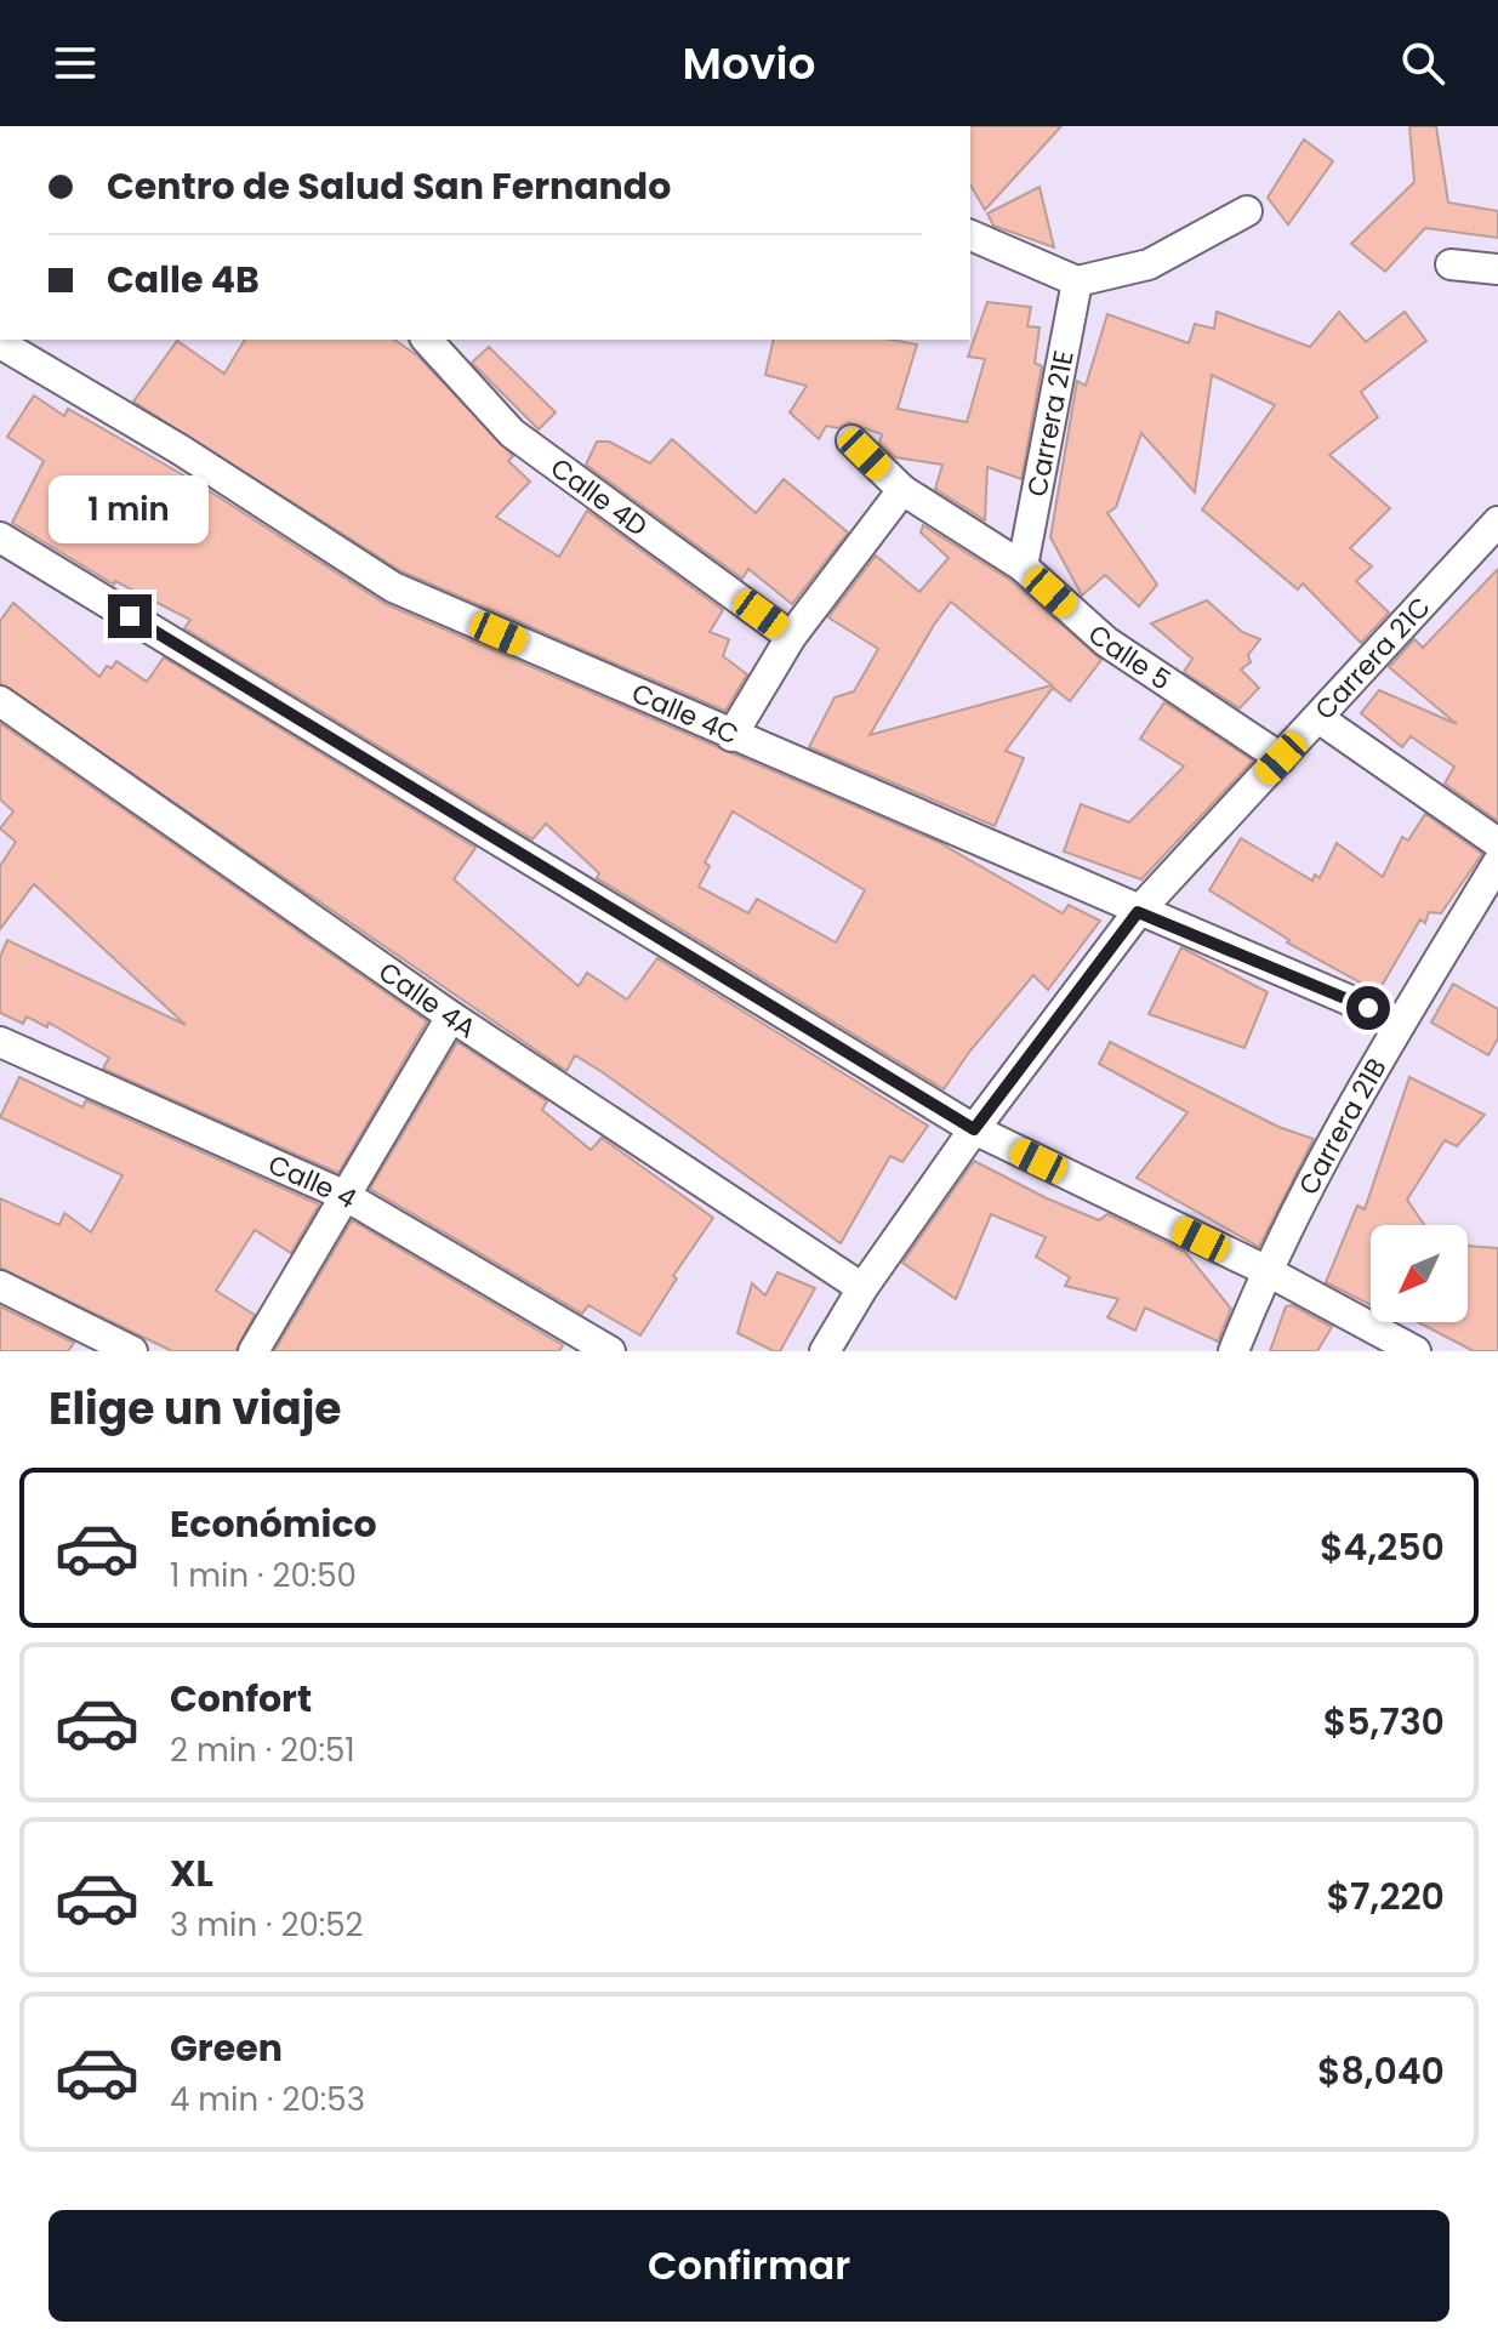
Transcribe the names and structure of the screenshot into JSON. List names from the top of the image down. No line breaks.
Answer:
{"streets":{"street":["Carrera 21E","Calle 4D","Calle 5","Carrera 21C","Calle 4C","Calle 4A","Carrera 21B","Calle 4"]},"crossings":[["Carrera 21E","Calle 5"],["Calle 5","Carrera 21C"],["Carrera 21C","Calle 4C"],["Carrera 21C","Calle 4A"],["Calle 4C","Carrera 21B"]],"north":"bottom left","page":{"header":"Movio","banner":["Centro de Salud San Fernando","Calle 4B"],"bubble":"1 min","heading":"Elige un viaje","list":[{"name":"Económico","note":"1 min · 20:50","value":"$4,250"},{"name":"Confort","note":"2 min · 20:51","value":"$5,730"},{"name":"XL","note":"3 min · 20:52","value":"$7,220"},{"name":"Green","note":"4 min · 20:53","value":"$8,040"}],"buttons":"Confirmar"}}
